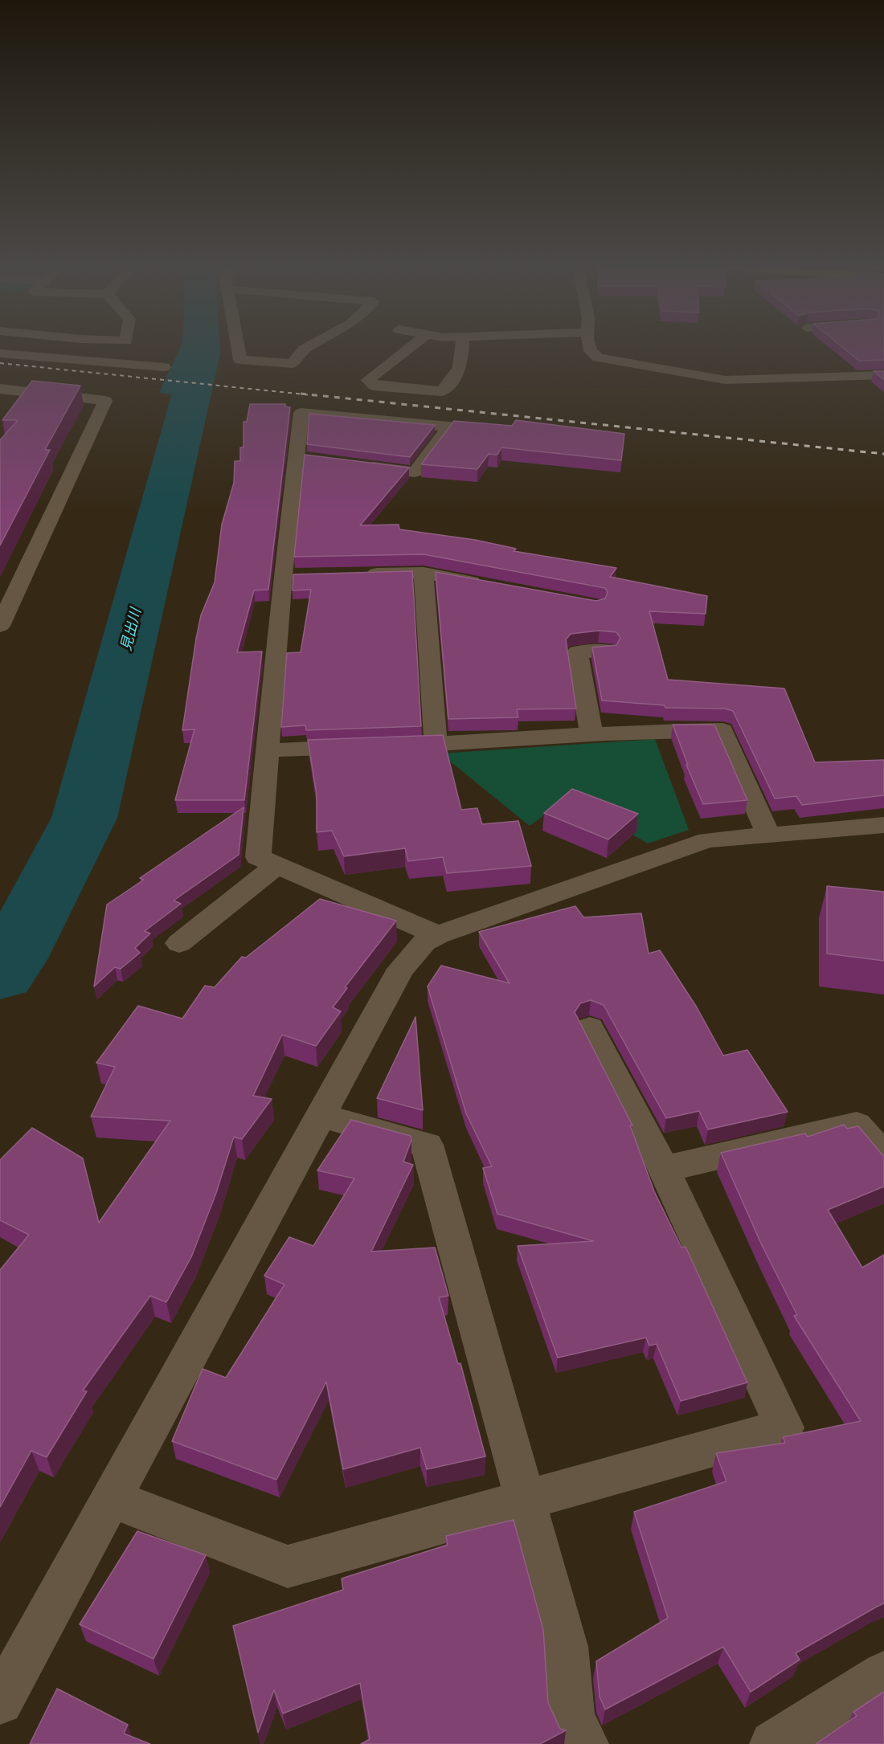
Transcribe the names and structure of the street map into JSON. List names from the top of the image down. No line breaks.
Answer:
{"water":["見出川"]}
